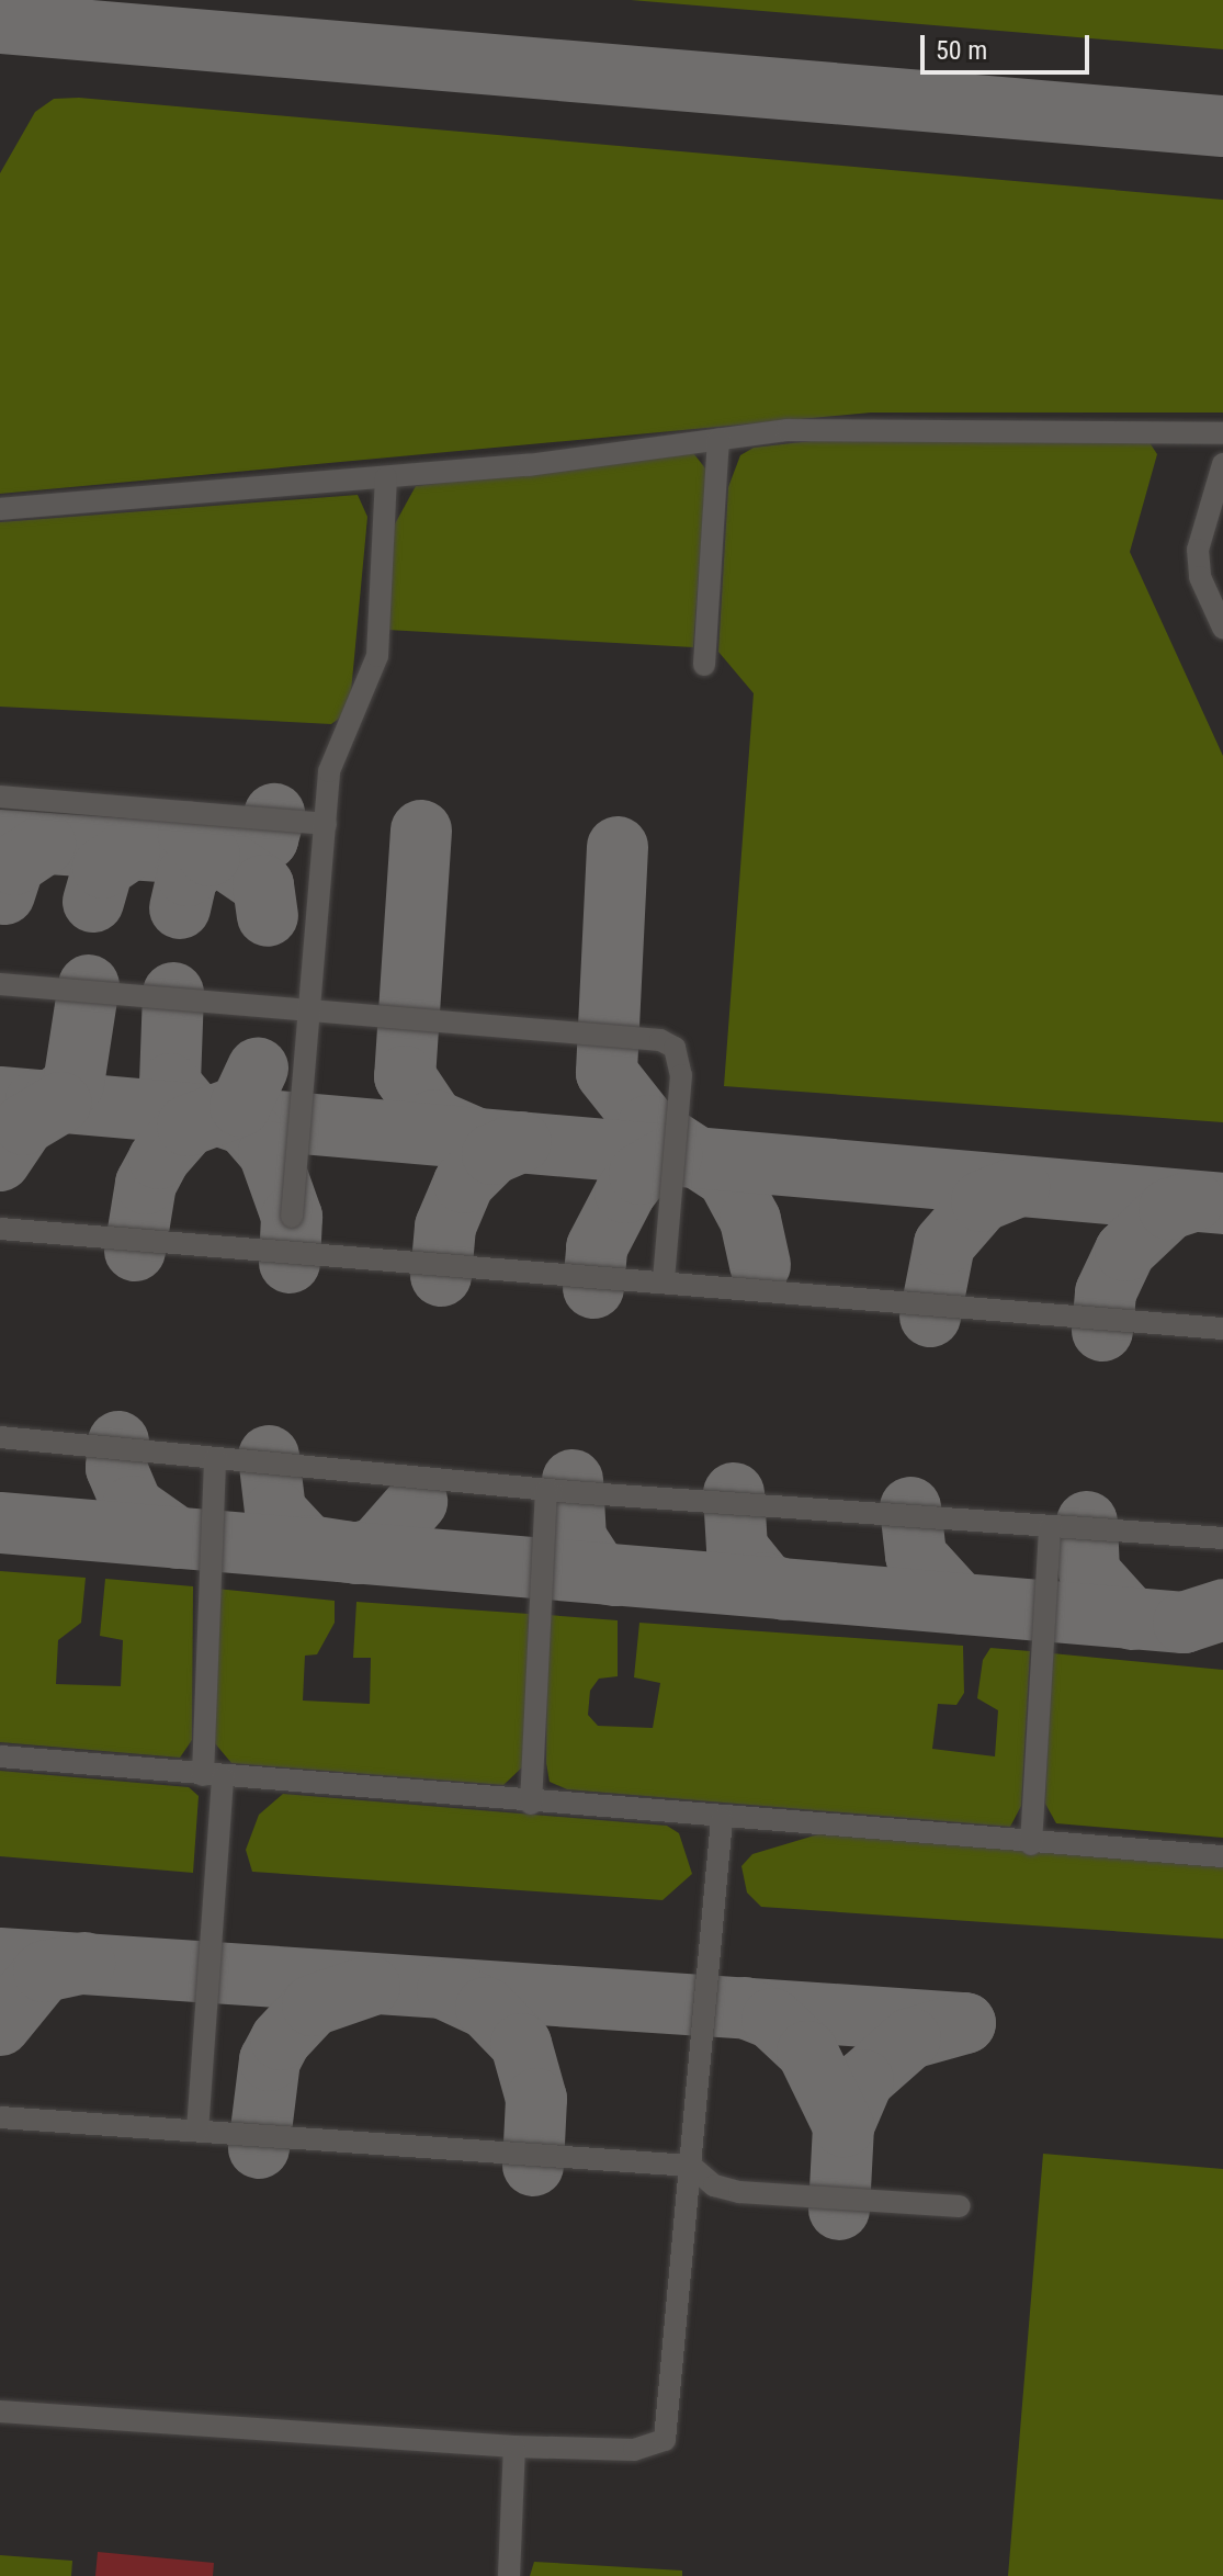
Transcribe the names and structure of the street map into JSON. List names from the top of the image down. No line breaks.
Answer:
{"scale_bar":"50 m"}
